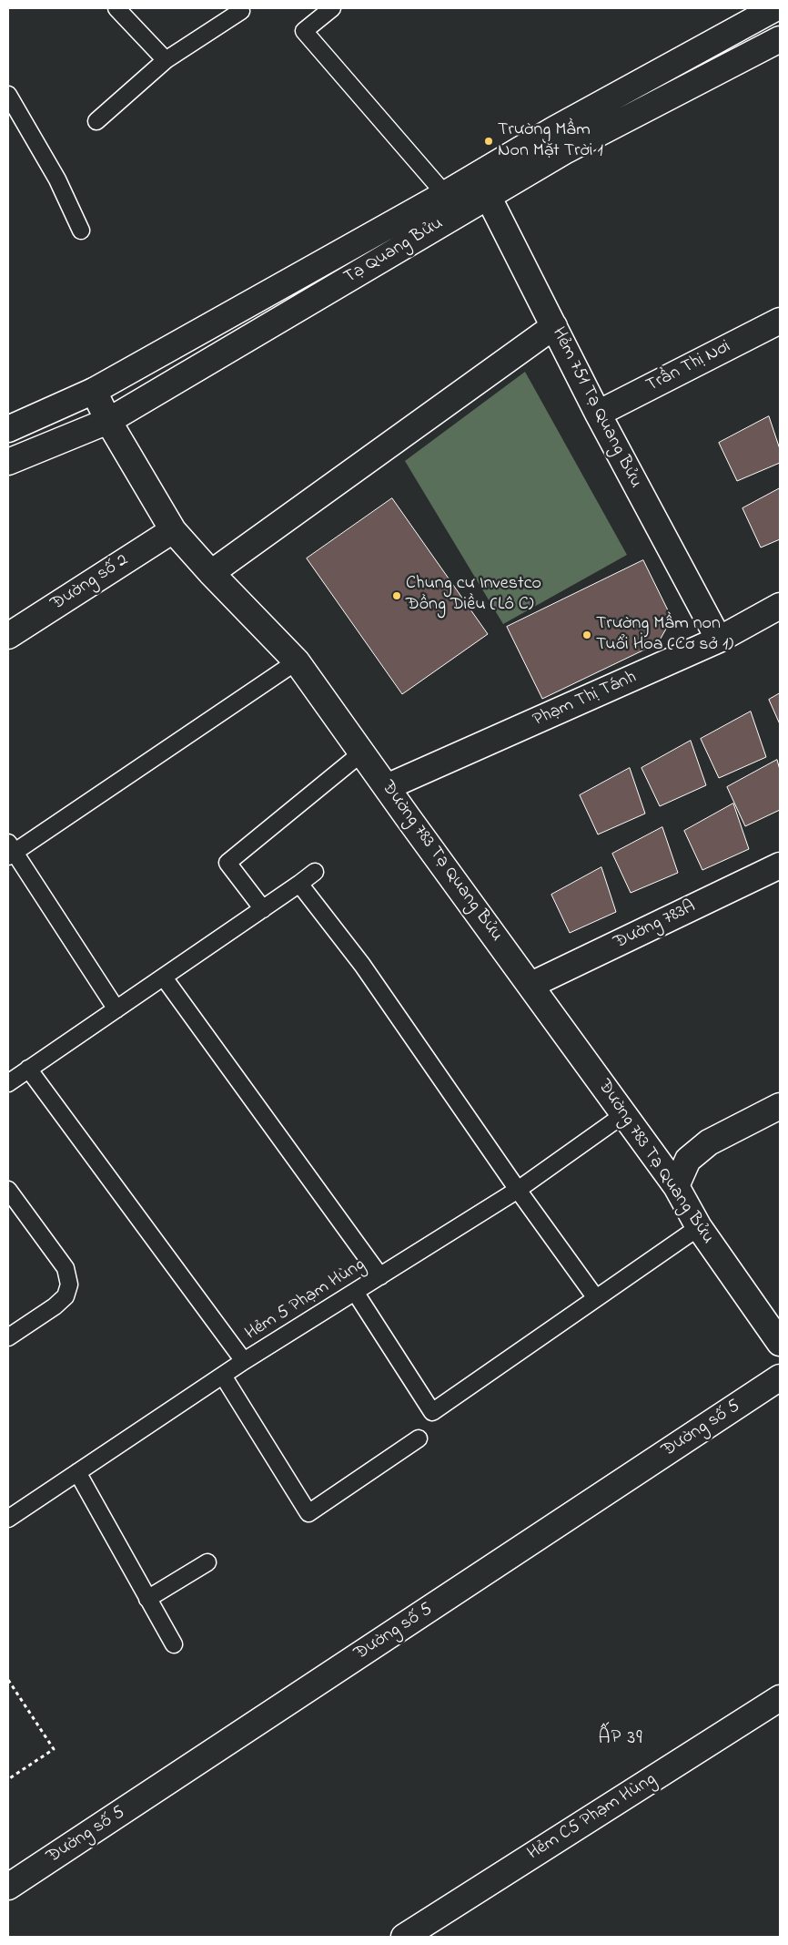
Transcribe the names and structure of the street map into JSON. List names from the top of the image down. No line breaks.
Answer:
{"streets":{"street":["Tạ Quang Bửu","Trần Thị Nơi","Hẻm 751 Tạ Quang Bửu","Đường số 2","Phạm Thị Tánh","Đường 783 Tạ Quang Bửu","Đường 783A","Đường số 5","Hẻm C5 Phạm Hùng"],"lane":["Hẻm 5 Phạm Hùng"]},"crossings":[["Tạ Quang Bửu","Hẻm 751 Tạ Quang Bửu"],["Tạ Quang Bửu","Đường 783 Tạ Quang Bửu"],["Trần Thị Nơi","Hẻm 751 Tạ Quang Bửu"],["Hẻm 751 Tạ Quang Bửu","Phạm Thị Tánh"],["Đường số 2","Đường 783 Tạ Quang Bửu"],["Phạm Thị Tánh","Đường 783 Tạ Quang Bửu"],["Đường 783 Tạ Quang Bửu","Đường 783A"],["Đường 783 Tạ Quang Bửu","Hẻm 5 Phạm Hùng"]],"districts":["ẤP 39"],"places":["Trường Mầm Non Mặt Trời 1","Chung cư Investco Đồng Diều (Lô C)","Trường Mầm non Tuổi Hoa (Cơ sở 1)"]}
